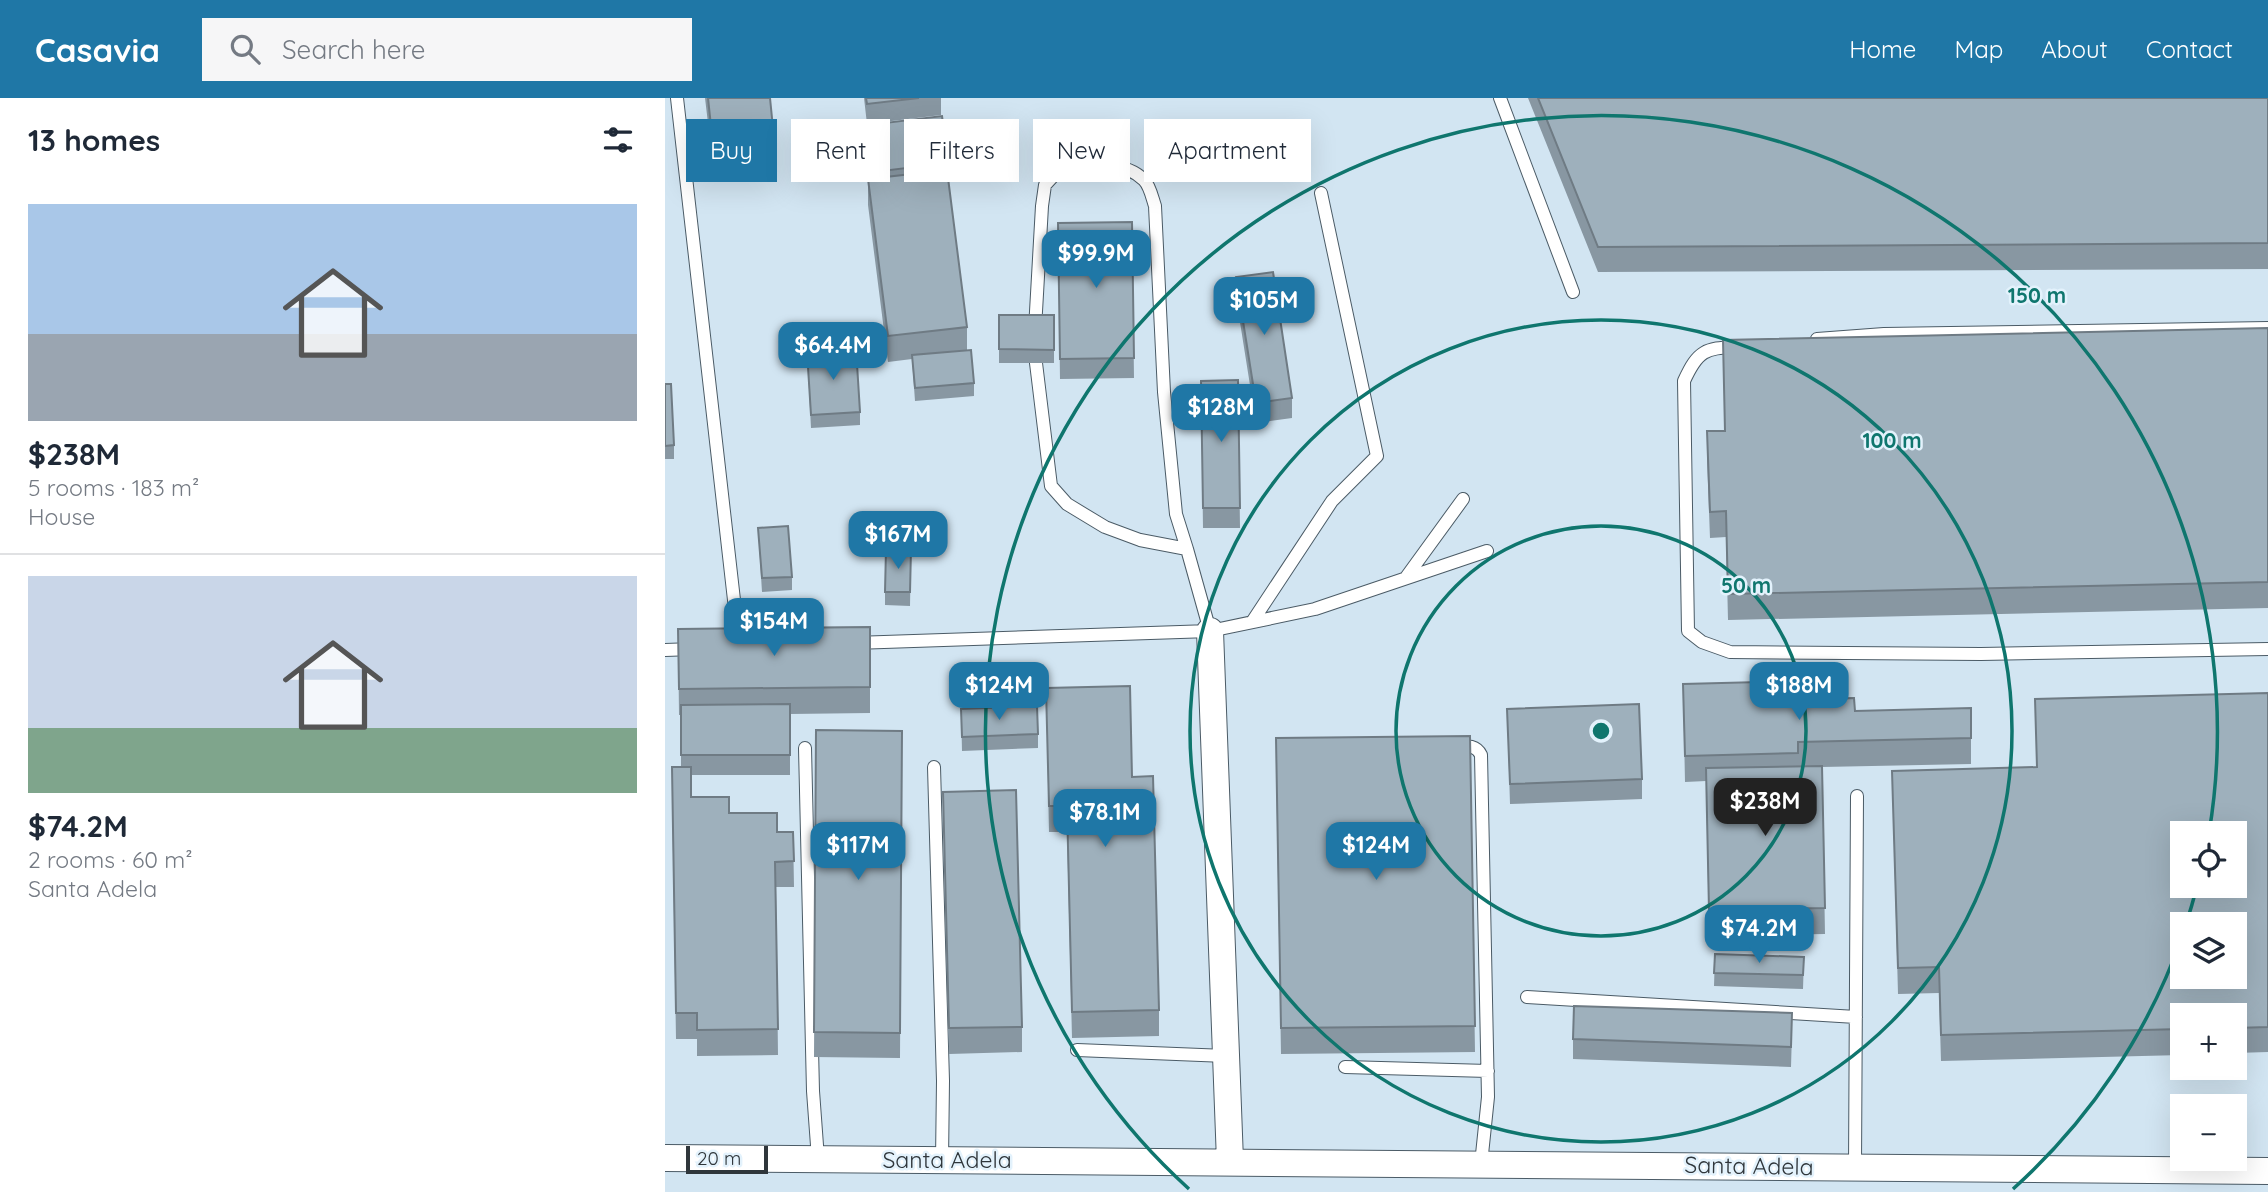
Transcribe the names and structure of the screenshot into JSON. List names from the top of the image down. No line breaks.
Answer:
{"streets":{"street":["Santa Adela"]},"scale_bar":"20 m","page":{"header":"Casavia","search":"Search here","nav":["Home","Map","About","Contact"],"heading":"13 homes","chip":["Buy","Rent","Filters","New","Apartment"],"list":[{"name":"$238M","note":"5 rooms · 183 m² · House"},{"name":"$74.2M","note":"2 rooms · 60 m² · Santa Adela"}],"price":["$99.9M","$105M","$64.4M","$128M","$167M","$154M","$124M","$188M","$238M","$78.1M","$117M","$124M","$74.2M"],"map_buttons":["+","−"],"scale":"20 m"},"rings":["150 m","100 m","50 m"]}
